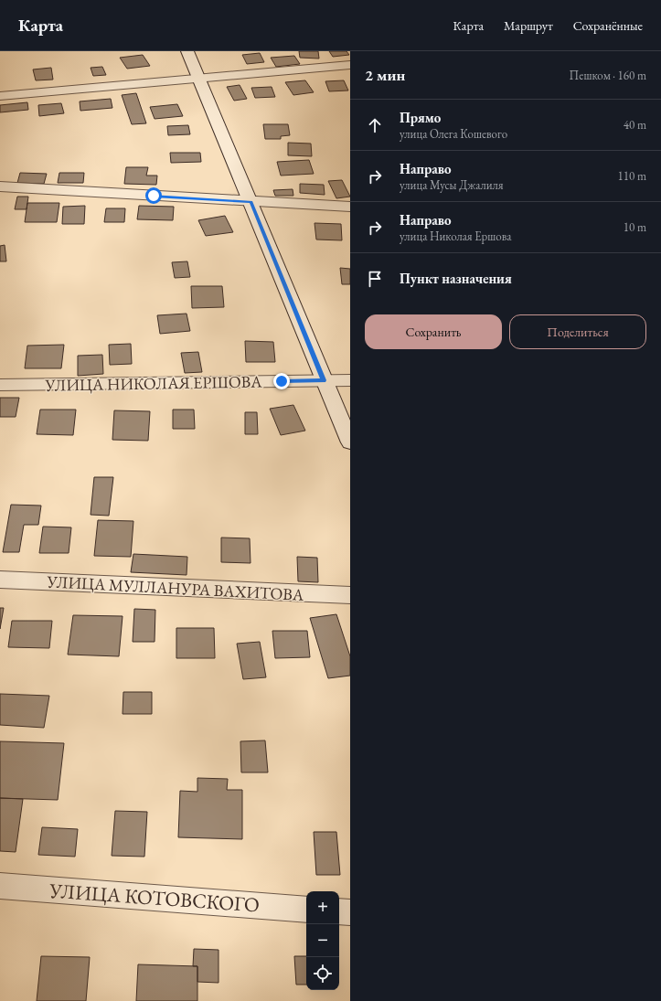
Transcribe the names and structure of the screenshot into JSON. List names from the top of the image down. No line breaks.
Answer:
{"streets":{"street":["УЛИЦА НИКОЛАЯ ЕРШОВА","УЛИЦА МУЛЛАНУРА ВАХИТОВА","УЛИЦА КОТОВСКОГО"]},"page":{"header":"Карта","nav":["Карта","Маршрут","Сохранённые"],"heading":["2 мин","Пешком · 160 m"],"list":[["Прямо","улица Олега Кошевого","40 m"],["Направо","улица Мусы Джалиля","110 m"],["Направо","улица Николая Ершова","10 m"],"Пункт назначения"],"buttons":["Сохранить","Поделиться"],"map_buttons":["+","−"]}}
